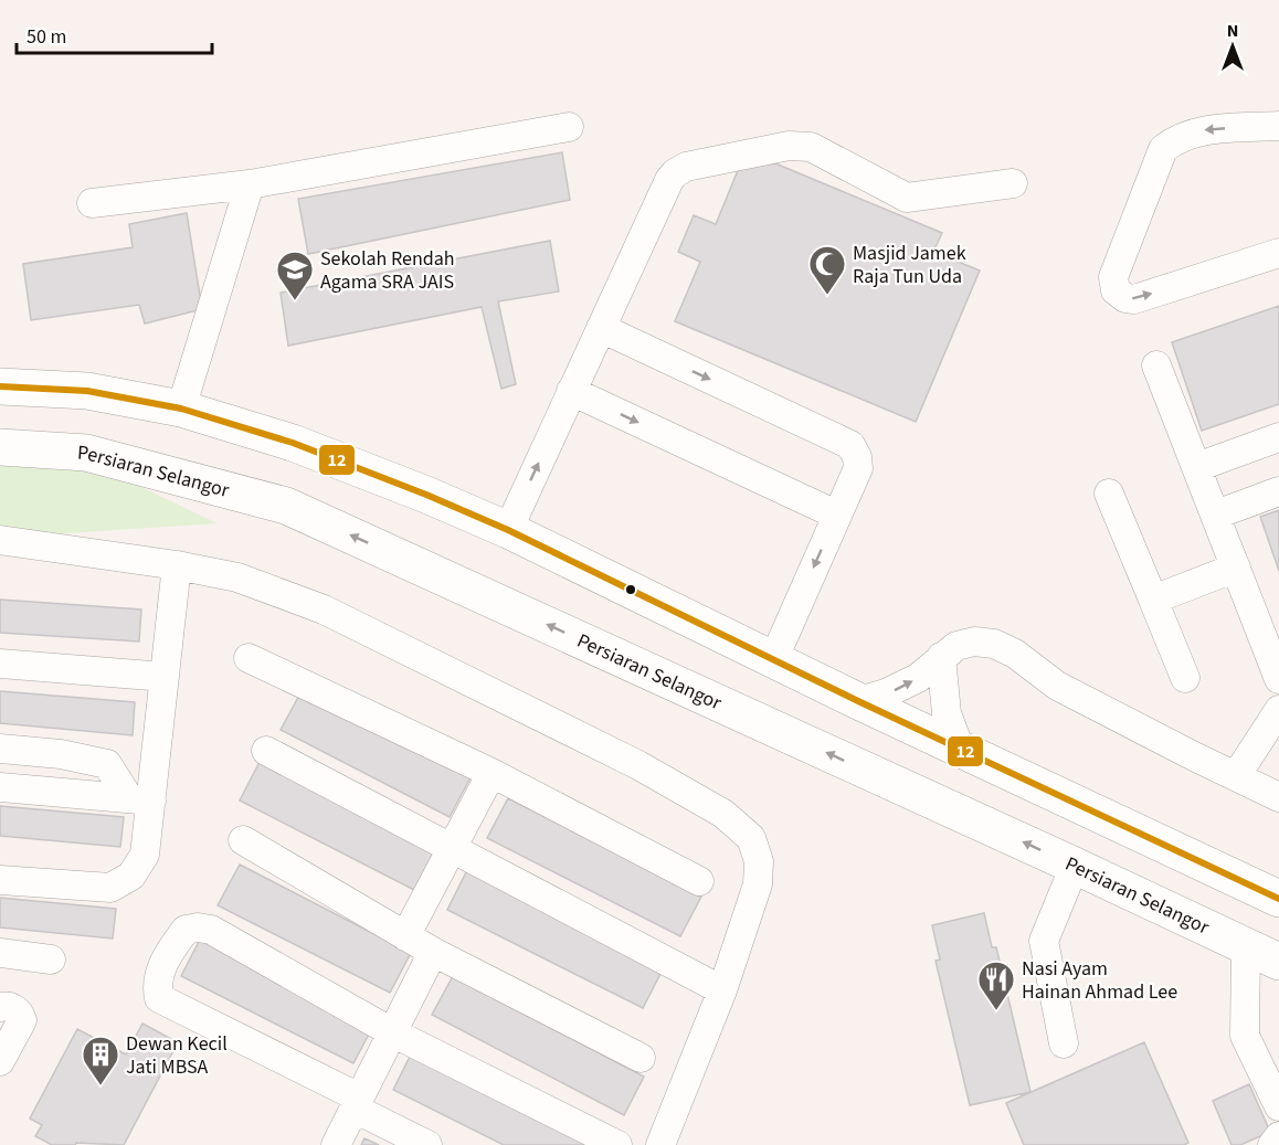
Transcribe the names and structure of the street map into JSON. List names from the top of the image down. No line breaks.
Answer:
{"streets":{"main road":["Persiaran Selangor"]},"places":{"mosque":["Masjid Jamek Raja Tun Uda"],"school or university":["Sekolah Rendah Agama SRA JAIS"],"restaurant":["Nasi Ayam Hainan Ahmad Lee"],"building":["Dewan Kecil Jati MBSA"]},"lines":["transit line 12"],"scale_bar":"50 m","north":"top"}
